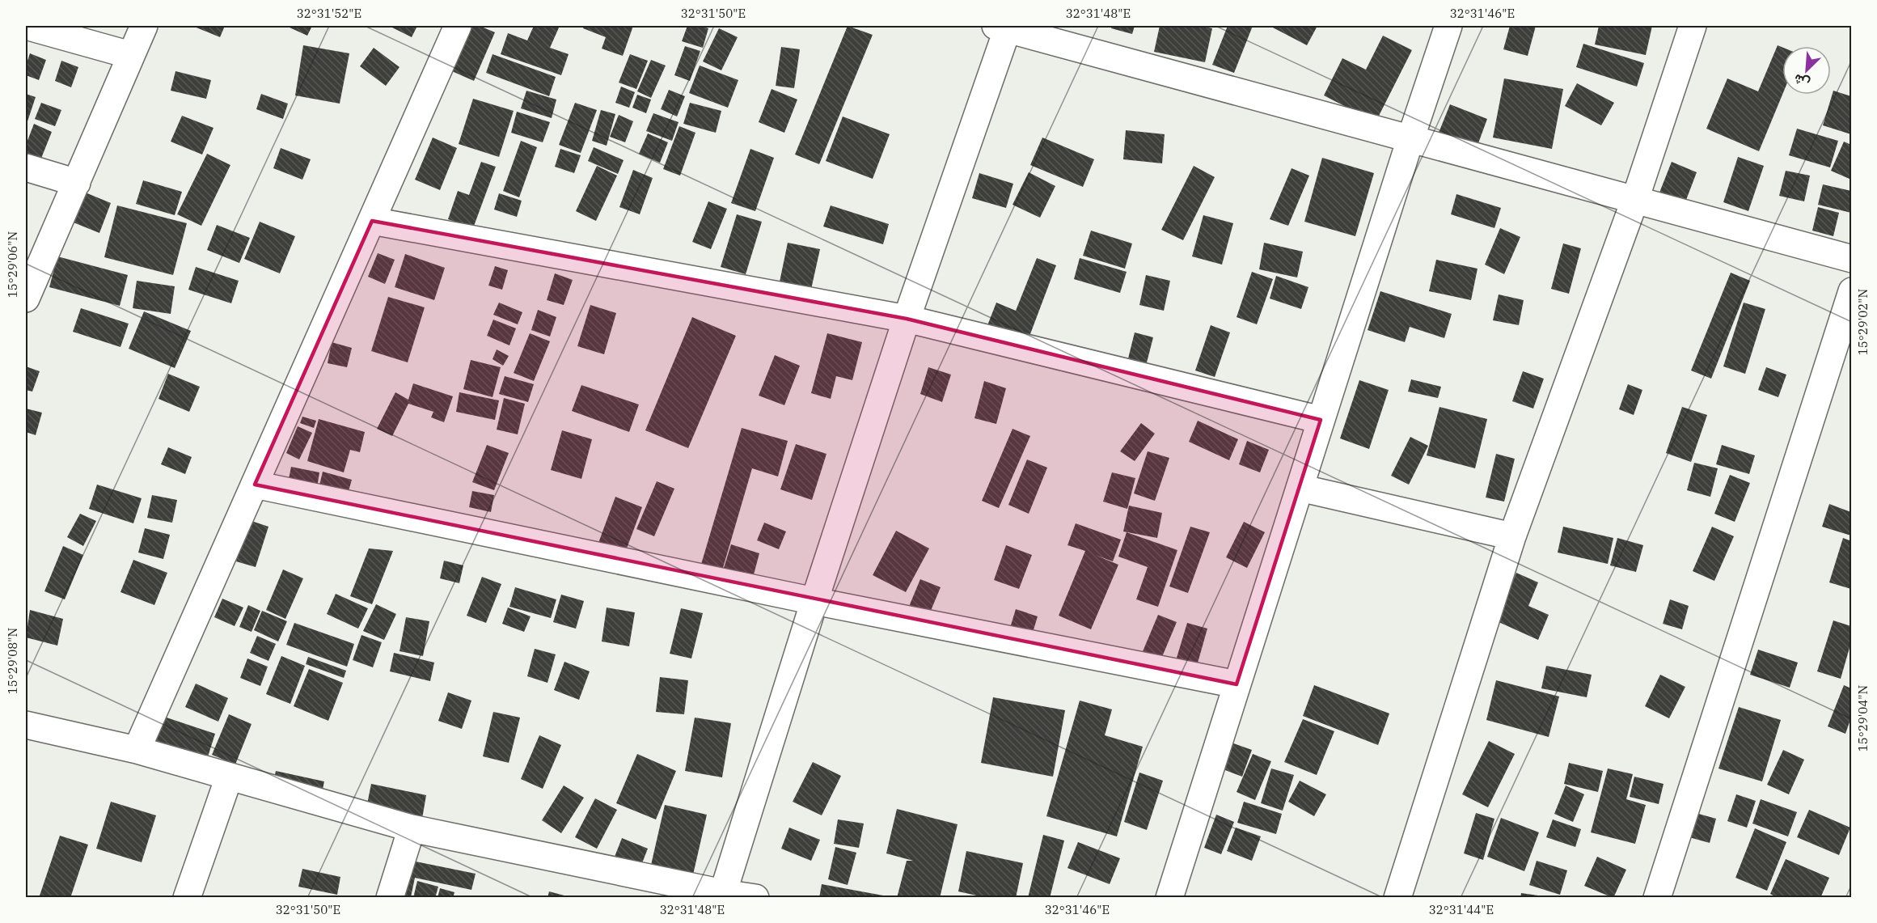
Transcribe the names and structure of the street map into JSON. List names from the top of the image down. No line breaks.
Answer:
{"north":"bottom left","coordinates":["32°31'52\"E","32°31'50\"E","32°31'48\"E","32°31'46\"E","15°29'06\"N","15°29'02\"N","15°29'08\"N","15°29'04\"N","32°31'44\"E"]}
